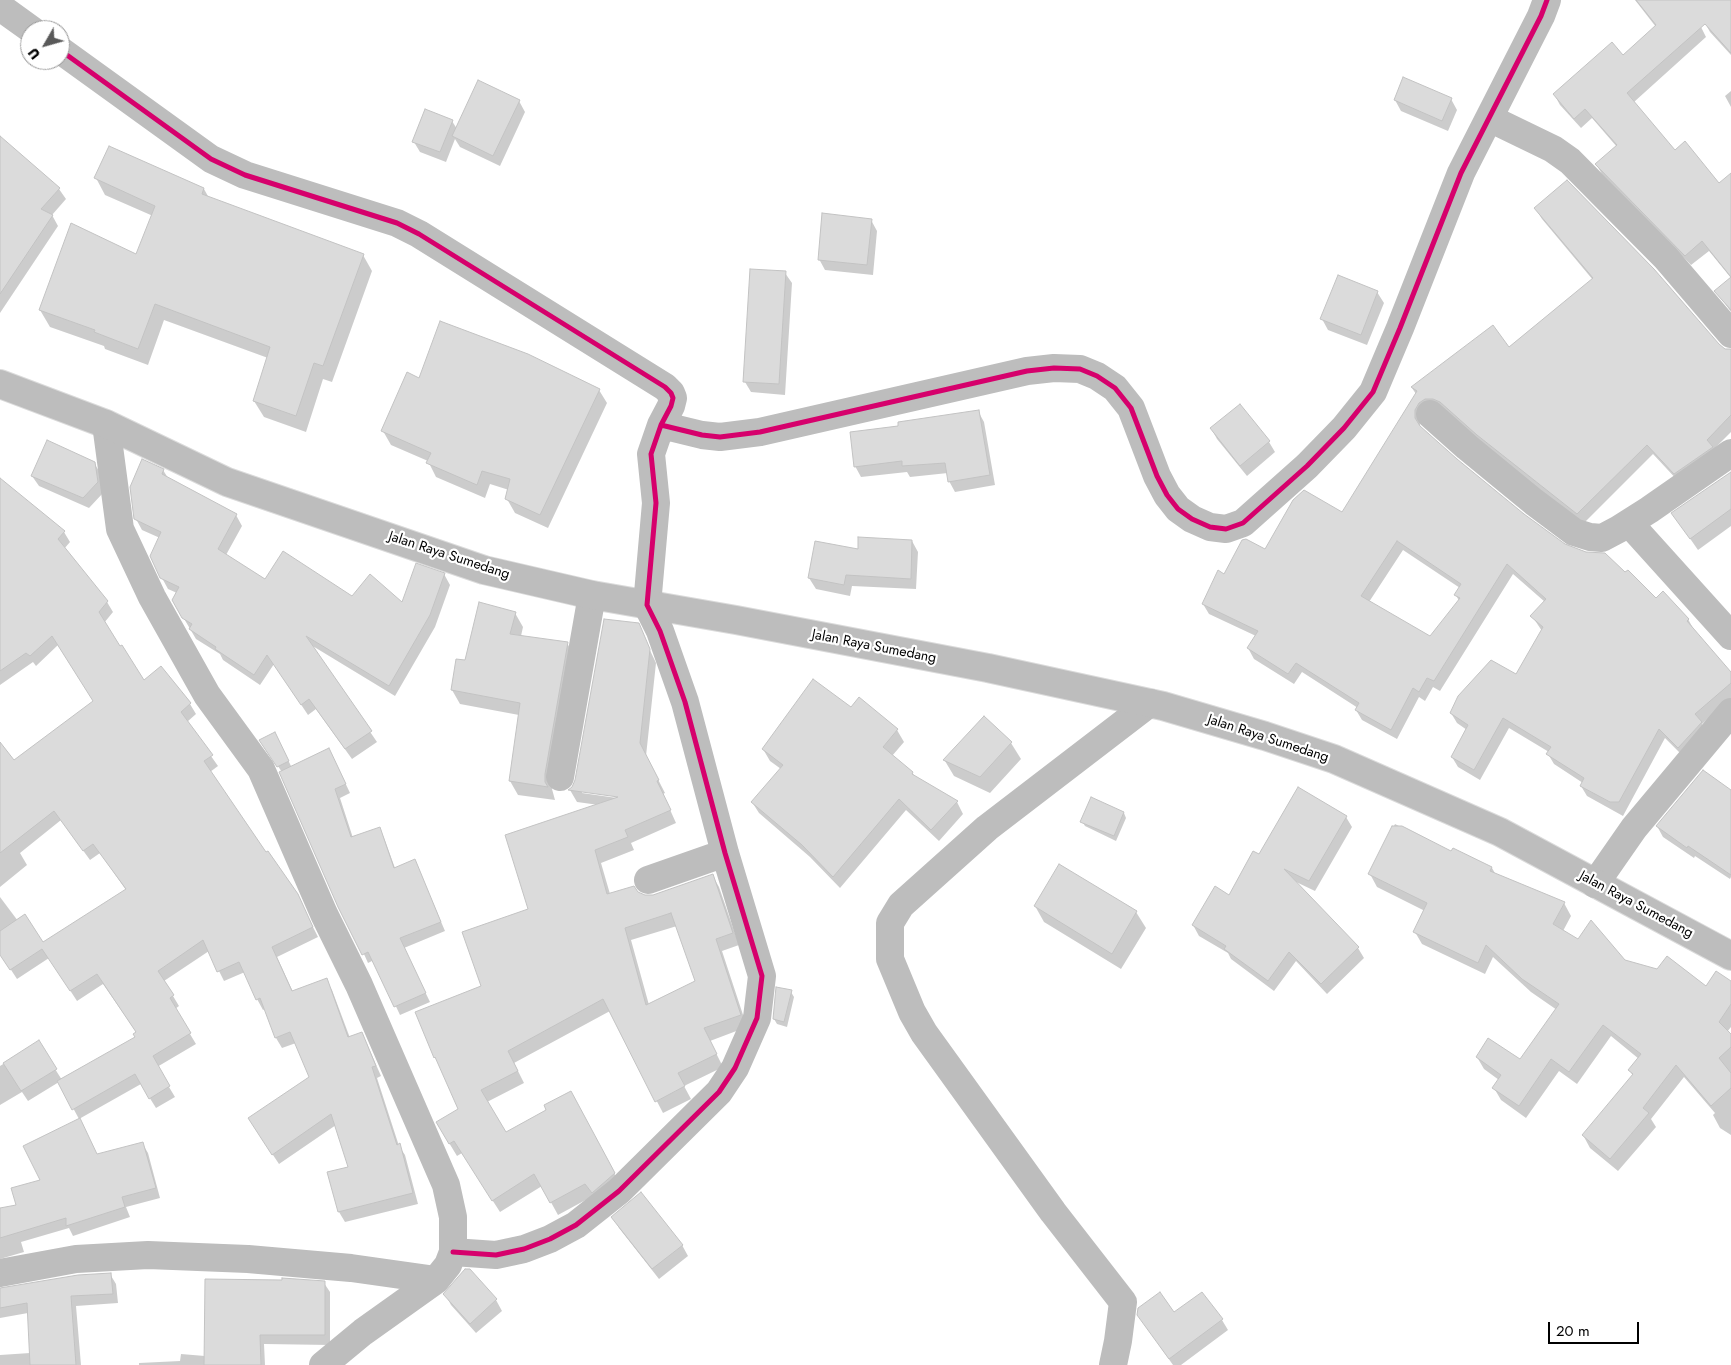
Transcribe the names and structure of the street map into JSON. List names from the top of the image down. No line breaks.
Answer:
{"streets":{"main road":["Jalan Raya Sumedang"]},"scale_bar":"20 m","north":"bottom left"}
